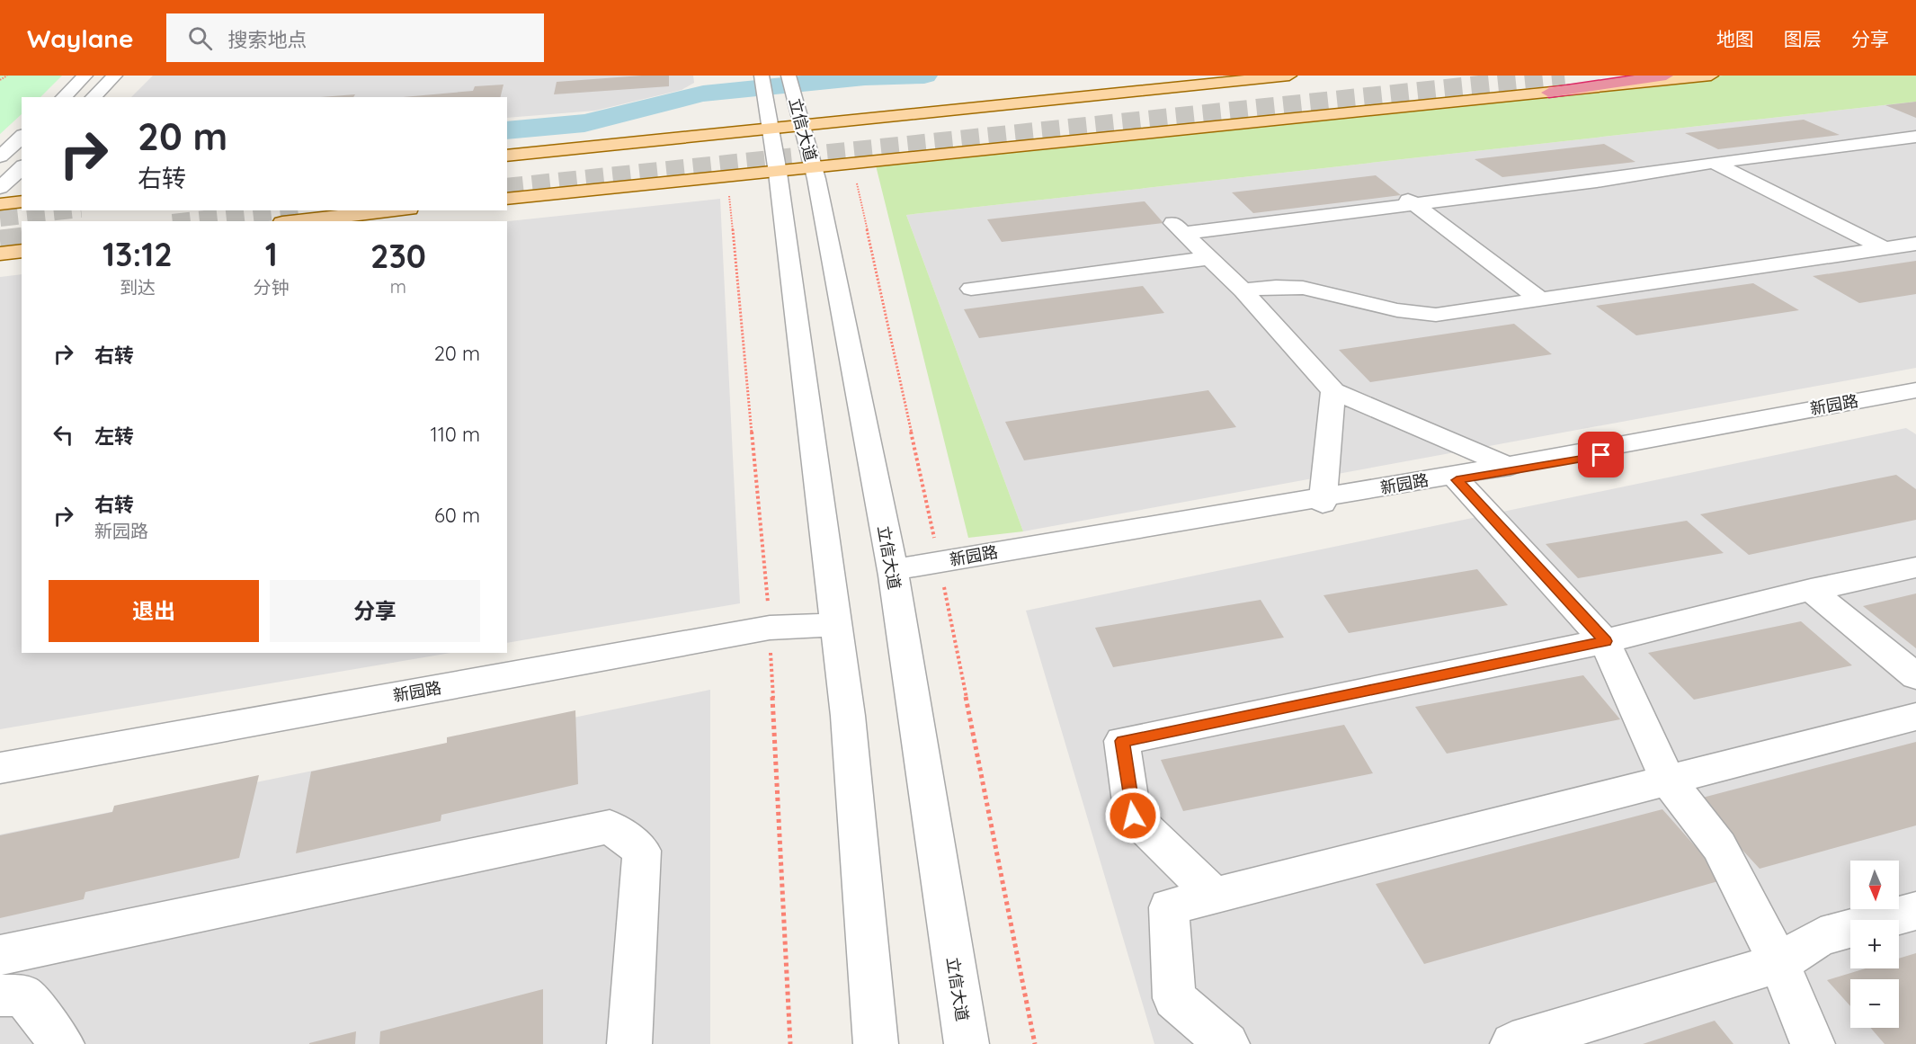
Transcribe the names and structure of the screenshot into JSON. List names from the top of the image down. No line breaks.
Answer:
{"streets":{"street":["立信大道","新园路"]},"crossings":[["立信大道","新园路"]],"north":"bottom","page":{"header":"Waylane","search":"搜索地点","nav":["地图","图层","分享"],"turn":["20 m","右转"],"eta":["13:12","到达","1","分钟","230","m"],"list":[{"name":"右转","value":"20 m"},{"name":"左转","value":"110 m"},{"name":"右转","note":"新园路","value":"60 m"}],"buttons":["退出","分享"],"map_buttons":["+","−"]}}
